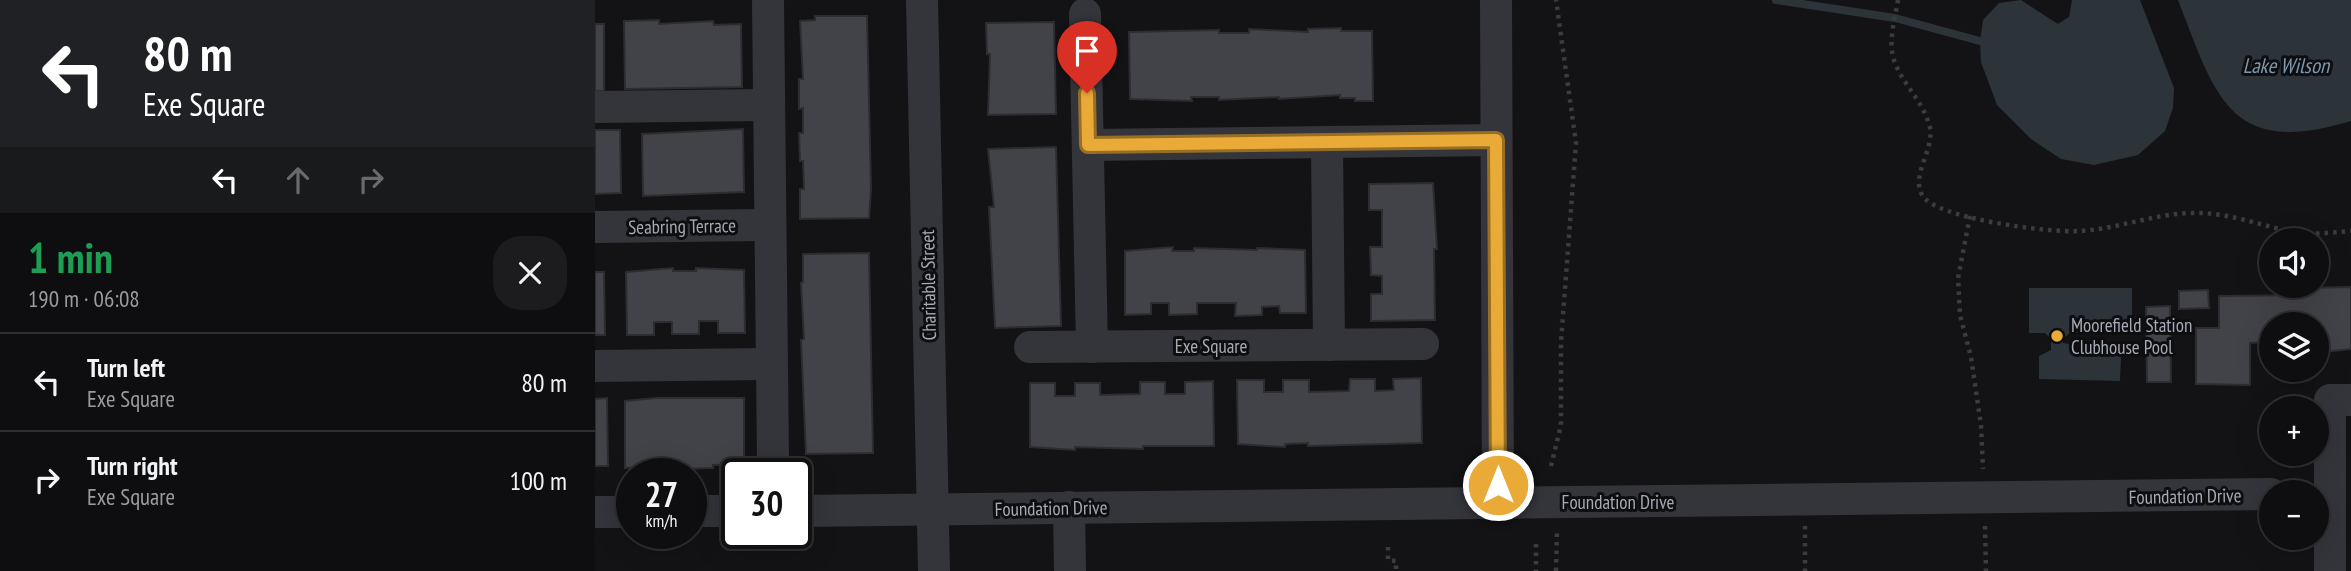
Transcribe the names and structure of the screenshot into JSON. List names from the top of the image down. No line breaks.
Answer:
{"streets":{"street":["Seabring Terrace","Charitable Street","Exe Square","Foundation Drive"]},"crossings":[["Charitable Street","Foundation Drive"]],"water":["Lake Wilson"],"places":["Moorefield Station Clubhouse Pool"],"page":{"turn":["80 m","Exe Square"],"heading":["1 min","190 m · 06:08"],"map_buttons":["+","−"],"list":[{"name":"Turn left","note":"Exe Square","value":"80 m"},{"name":"Turn right","note":"Exe Square","value":"100 m"}],"speed":"27 km/h","limit":"30"}}
